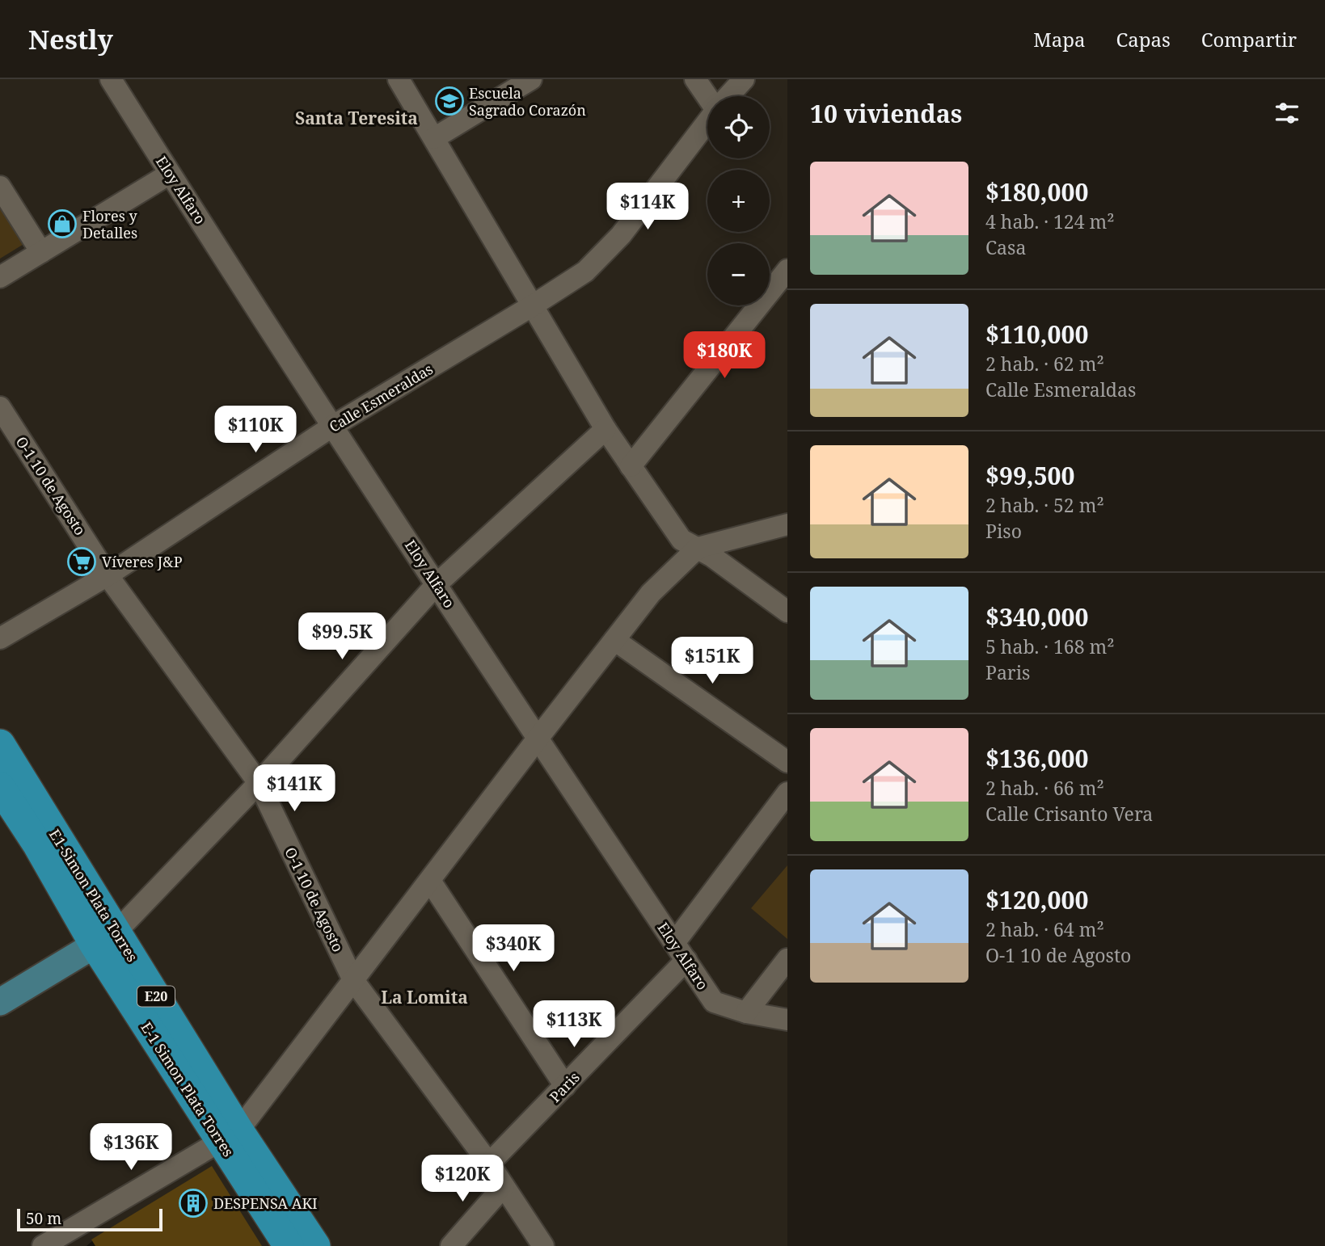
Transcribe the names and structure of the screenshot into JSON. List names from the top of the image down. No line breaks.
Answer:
{"streets":{"highway":["E1-Simon Plata Torres","E20","E-1 Simon Plata Torres"],"street":["Eloy Alfaro","Calle Esmeraldas","O-1 10 de Agosto","Paris"]},"crossings":[["Eloy Alfaro","Calle Esmeraldas"],["Eloy Alfaro","Paris"],["Calle Esmeraldas","O-1 10 de Agosto"],["O-1 10 de Agosto","Paris"],["E1-Simon Plata Torres","E20"],["E1-Simon Plata Torres","E-1 Simon Plata Torres"]],"districts":["Santa Teresita","La Lomita"],"places":{"school or university":["Escuela Sagrado Corazón"],"shop":["Flores y Detalles"],"supermarket":["Víveres J&P"],"building":["DESPENSA AKI"]},"scale_bar":"50 m","page":{"header":"Nestly","nav":["Mapa","Capas","Compartir"],"heading":"10 viviendas","map_buttons":["+","−"],"list":[{"name":"$180,000","note":"4 hab. · 124 m² · Casa"},{"name":"$110,000","note":"2 hab. · 62 m² · Calle Esmeraldas"},{"name":"$99,500","note":"2 hab. · 52 m² · Piso"},{"name":"$340,000","note":"5 hab. · 168 m² · Paris"},{"name":"$136,000","note":"2 hab. · 66 m² · Calle Crisanto Vera"},{"name":"$120,000","note":"2 hab. · 64 m² · O-1 10 de Agosto"}],"price":["$114K","$180K","$110K","$99.5K","$151K","$141K","$340K","$113K","$136K","$120K"],"scale":"50 m"}}
